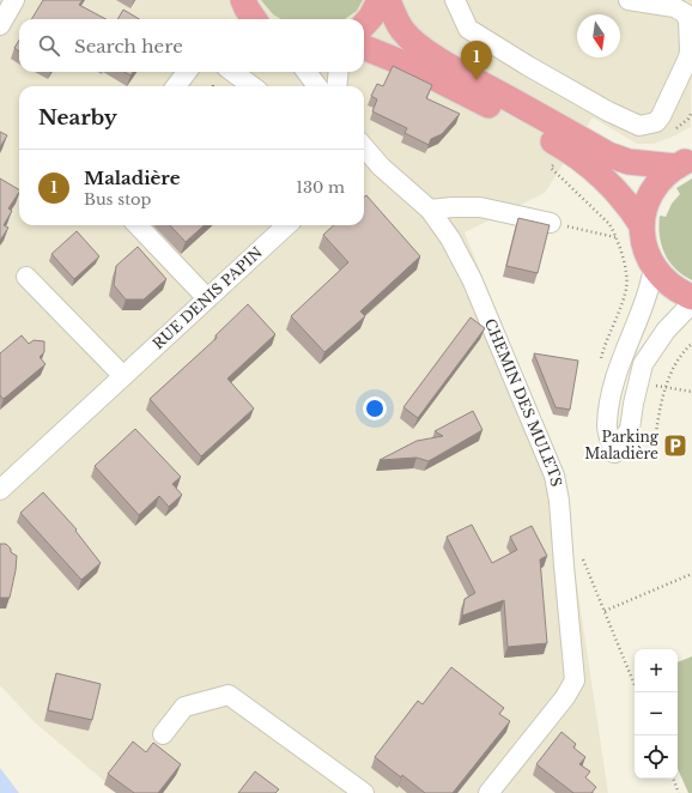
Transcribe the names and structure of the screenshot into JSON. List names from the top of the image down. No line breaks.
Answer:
{"streets":{"street":["RUE DENIS PAPIN","CHEMIN DES MULETS"]},"places":{"parking":["Parking Maladière"]},"north":"bottom","page":{"search":"Search here","pins":"1","heading":"Nearby","list":[{"mark":"1","name":"Maladière","note":"Bus stop","value":"130 m"}],"map_buttons":["+","−"]}}
